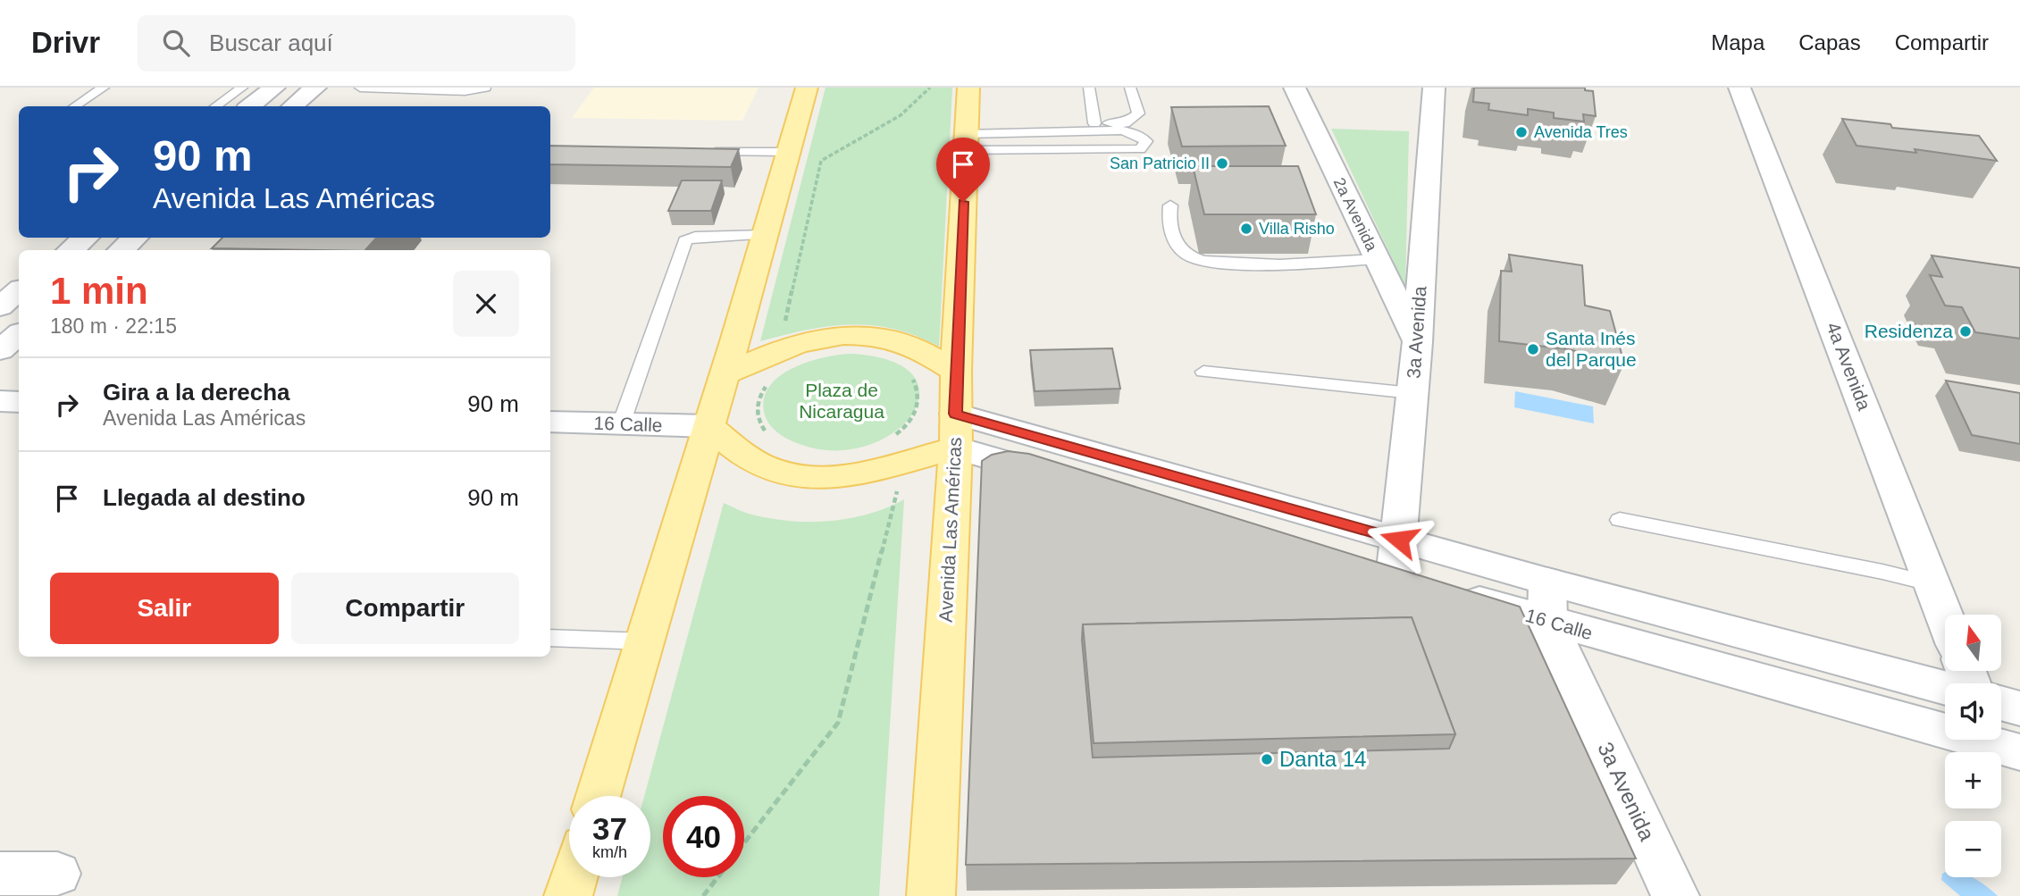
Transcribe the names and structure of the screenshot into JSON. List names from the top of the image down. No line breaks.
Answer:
{"streets":{"main road":["Avenida Las Américas"],"street":["2a Avenida","3a Avenida","4a Avenida","16 Calle"]},"crossings":[["2a Avenida","3a Avenida"],["3a Avenida","16 Calle"],["16 Calle","Avenida Las Américas"]],"parks":["Plaza de Nicaragua"],"places":["Avenida Tres","San Patricio II","Villa Risho","Residenza","Santa Inés del Parque","Danta 14"],"north":"top","page":{"header":"Drivr","search":"Buscar aquí","nav":["Mapa","Capas","Compartir"],"turn":["90 m","Avenida Las Américas"],"heading":["1 min","180 m · 22:15"],"list":[{"name":"Gira a la derecha","note":"Avenida Las Américas","value":"90 m"},{"name":"Llegada al destino","value":"90 m"}],"buttons":["Salir","Compartir"],"map_buttons":["+","−"],"speed":"37 km/h","limit":"40"}}
